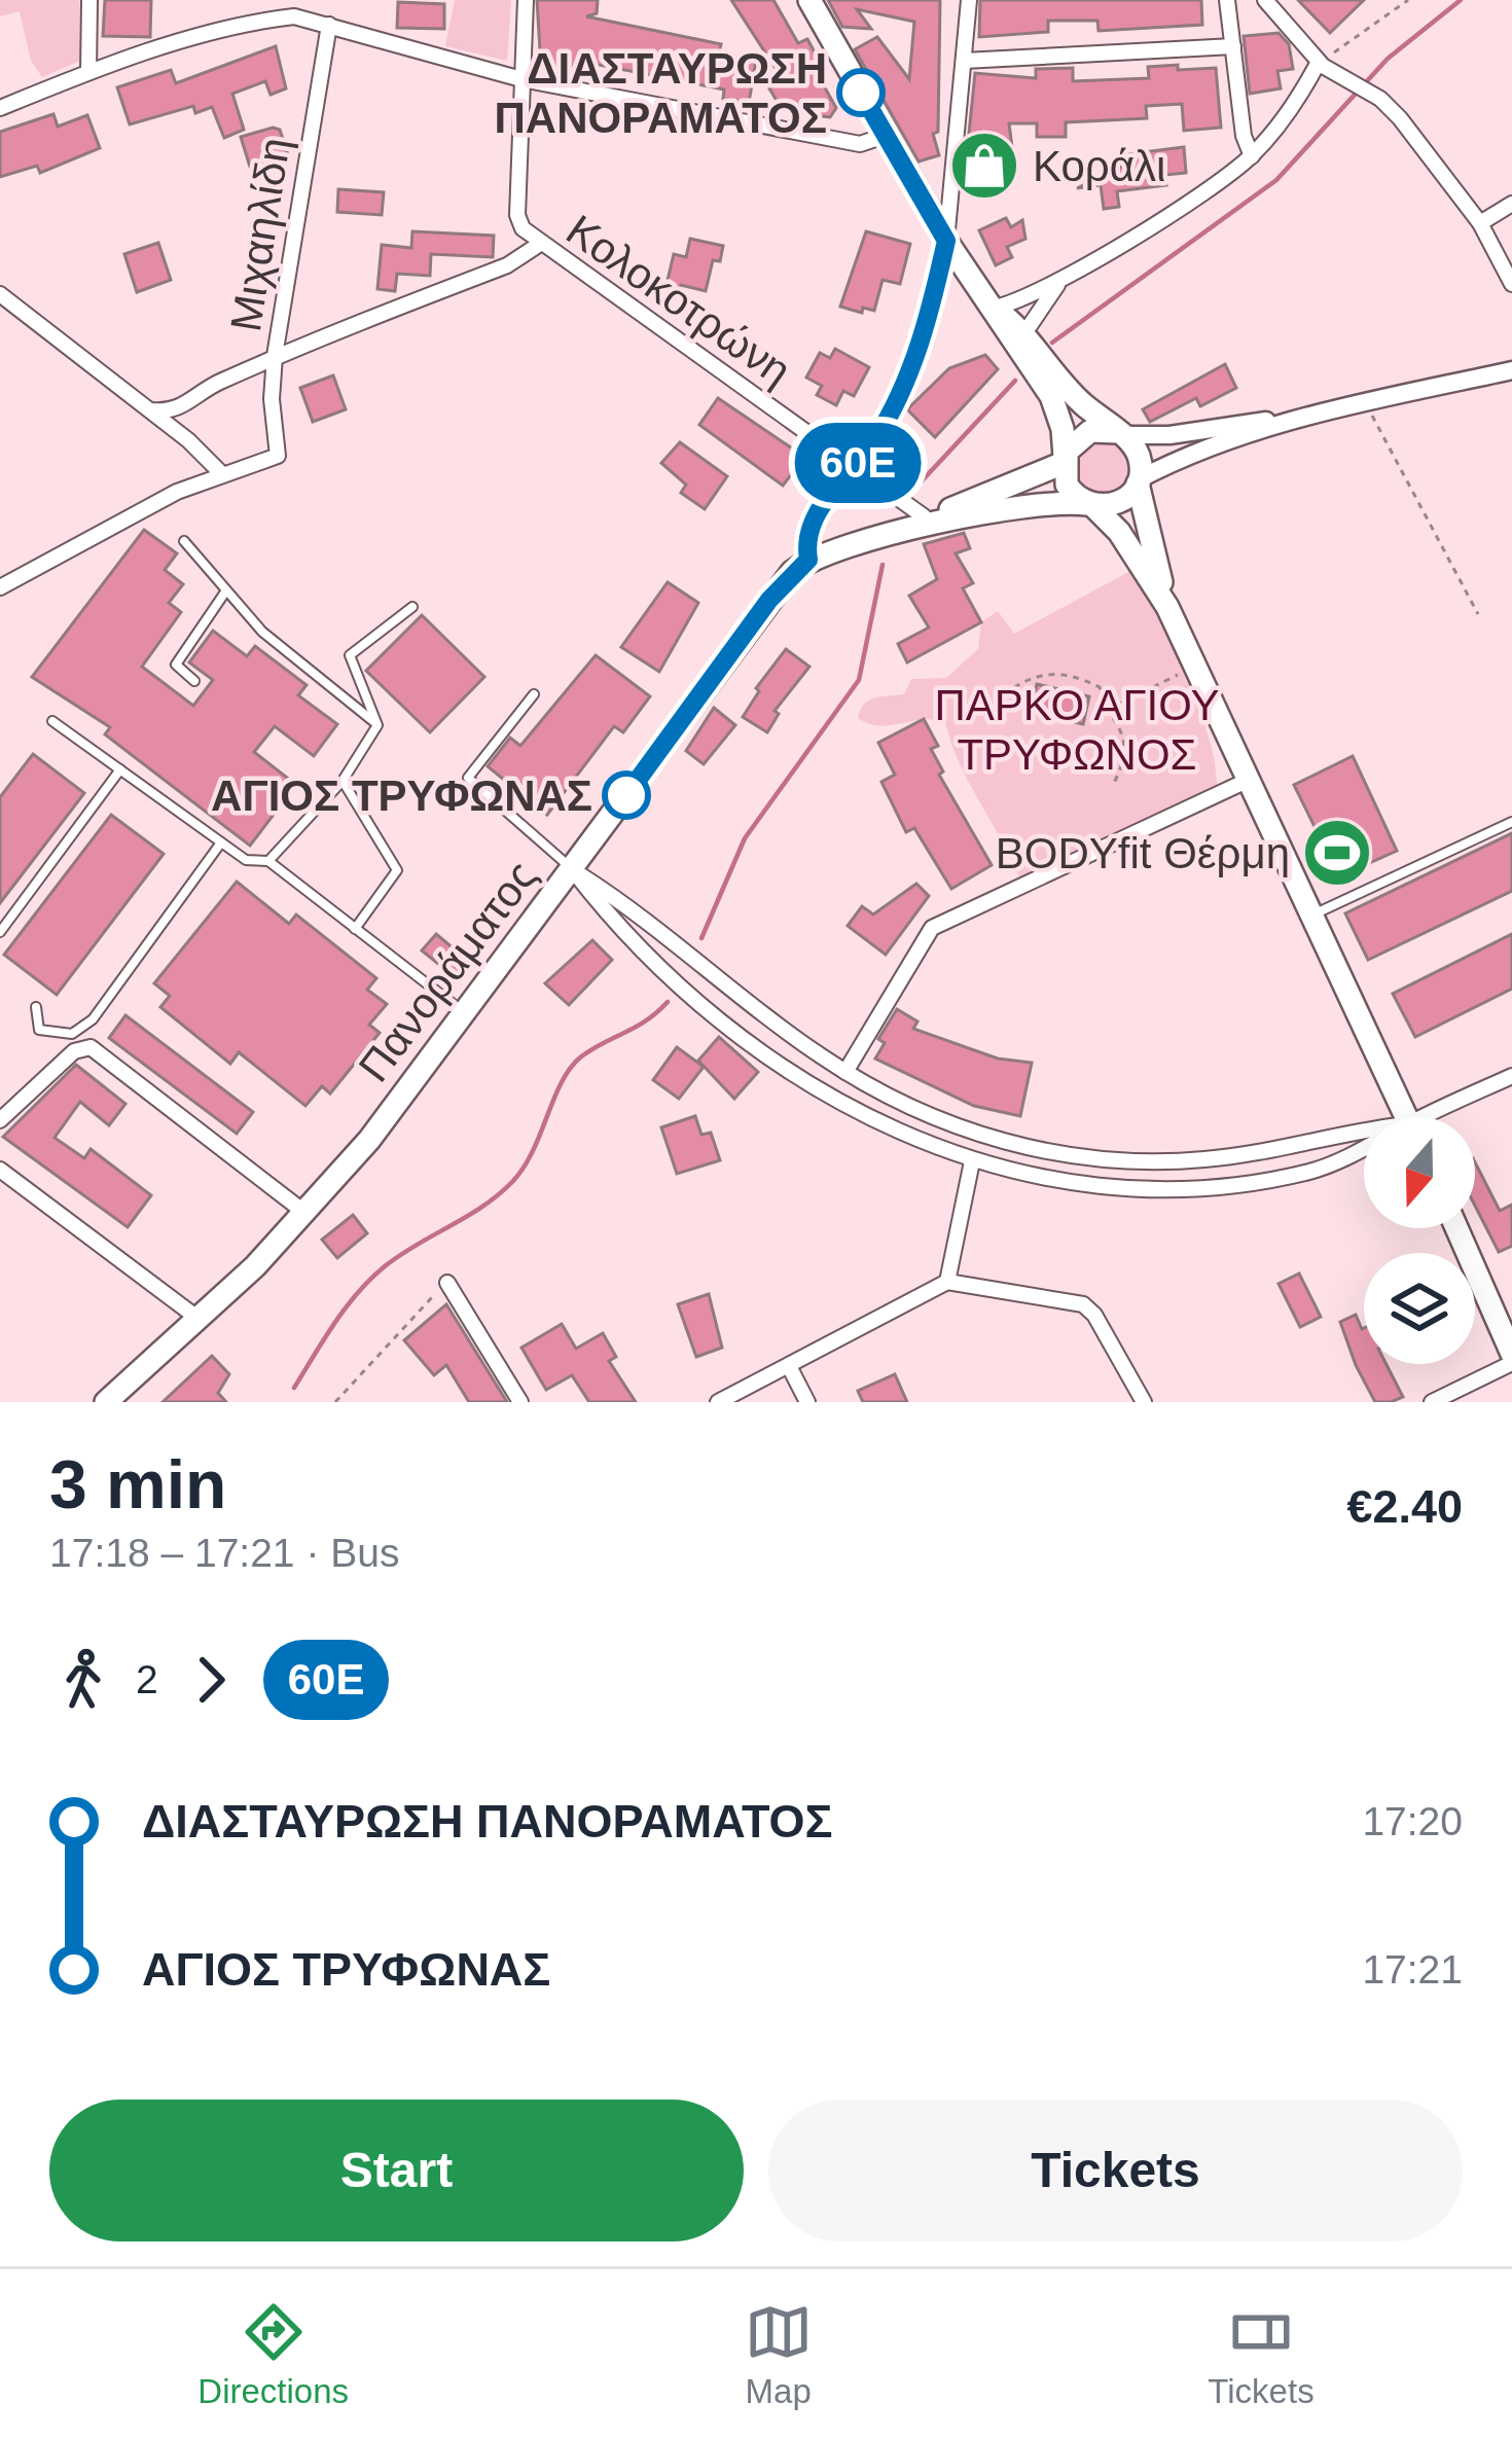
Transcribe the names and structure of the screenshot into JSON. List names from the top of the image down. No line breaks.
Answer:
{"streets":{"main road":["Πανοράματος"],"street":["Μιχαηλίδη","Κολοκοτρώνη"]},"crossings":[["Κολοκοτρώνη","Πανοράματος"]],"parks":["ΠΑΡΚΟ ΑΓΙΟΥ ΤΡΥΦΩΝΟΣ"],"places":{"other":["ΔΙΑΣΤΑΥΡΩΣΗ ΠΑΝΟΡΑΜΑΤΟΣ","ΑΓΙΟΣ ΤΡΥΦΩΝΑΣ"],"shop":["Κοράλι"],"sports":["BODYfit Θέρμη"]},"lines":["bus line 60Ε"],"north":"bottom","page":{"on_map":"60Ε","heading":["3 min","17:18 – 17:21 · Bus","€2.40"],"legs":["2","60Ε"],"list":[{"name":"ΔΙΑΣΤΑΥΡΩΣΗ ΠΑΝΟΡΑΜΑΤΟΣ","value":"17:20"},{"name":"ΑΓΙΟΣ ΤΡΥΦΩΝΑΣ","value":"17:21"}],"buttons":["Start","Tickets"],"tabs":["Directions","Map","Tickets"]}}
